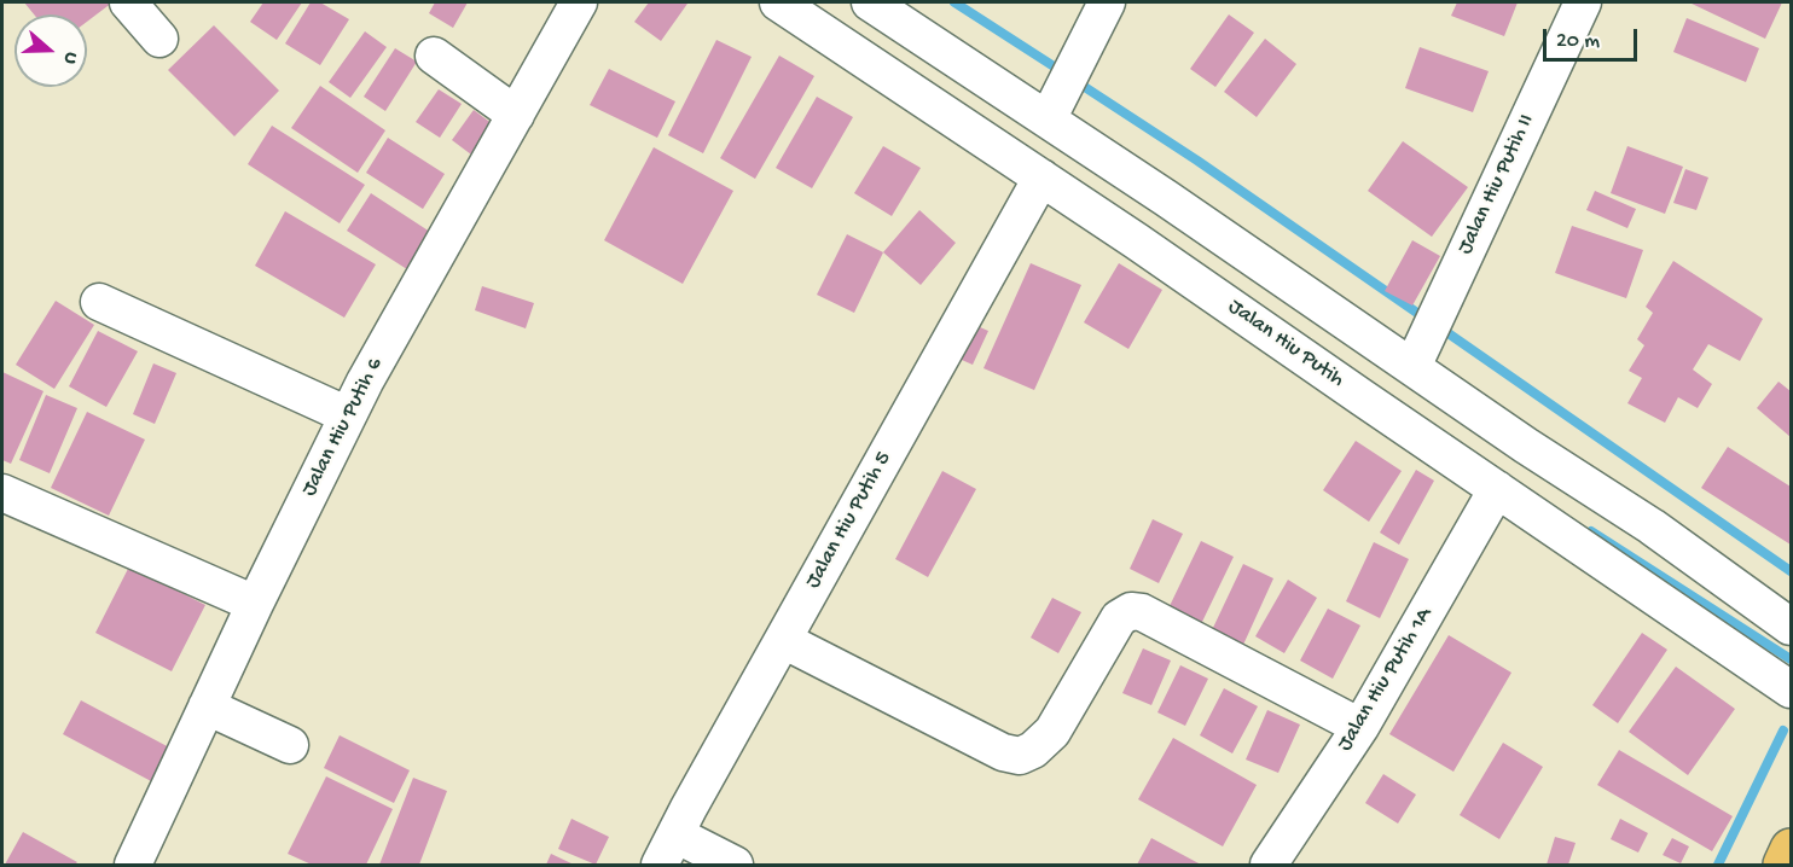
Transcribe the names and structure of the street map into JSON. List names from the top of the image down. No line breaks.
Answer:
{"streets":{"street":["Jalan Hiu Putih II","Jalan Hiu Putih","Jalan Hiu Putih 6","Jalan Hiu Putih 5","Jalan Hiu Putih 1A"]},"crossings":[["Jalan Hiu Putih","Jalan Hiu Putih 5"],["Jalan Hiu Putih","Jalan Hiu Putih 1A"]],"scale_bar":"20 m","north":"right"}
